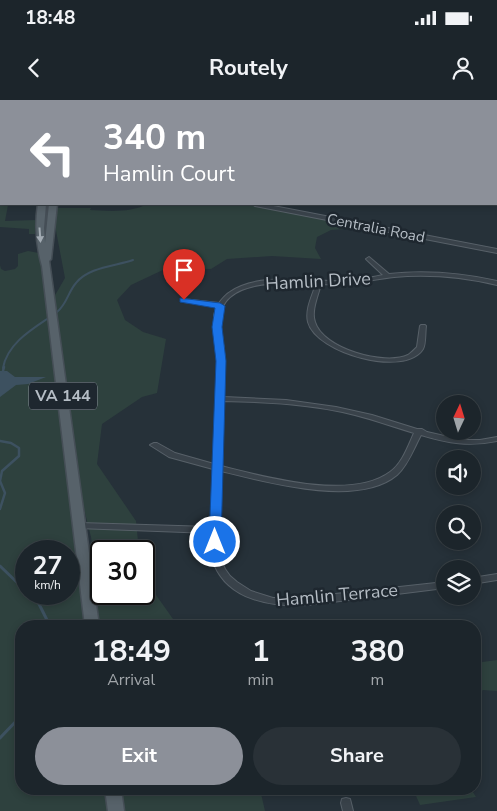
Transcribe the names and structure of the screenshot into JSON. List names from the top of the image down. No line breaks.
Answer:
{"streets":{"main road":["VA 144"],"street":["Centralia Road","Hamlin Drive","Hamlin Terrace"]},"north":"top","page":{"status":"18:48","header":"Routely","turn":["340 m","Hamlin Court"],"speed":"27 km/h","limit":"30","eta":["18:49","Arrival","1","min","380","m"],"buttons":["Exit","Share"]}}
